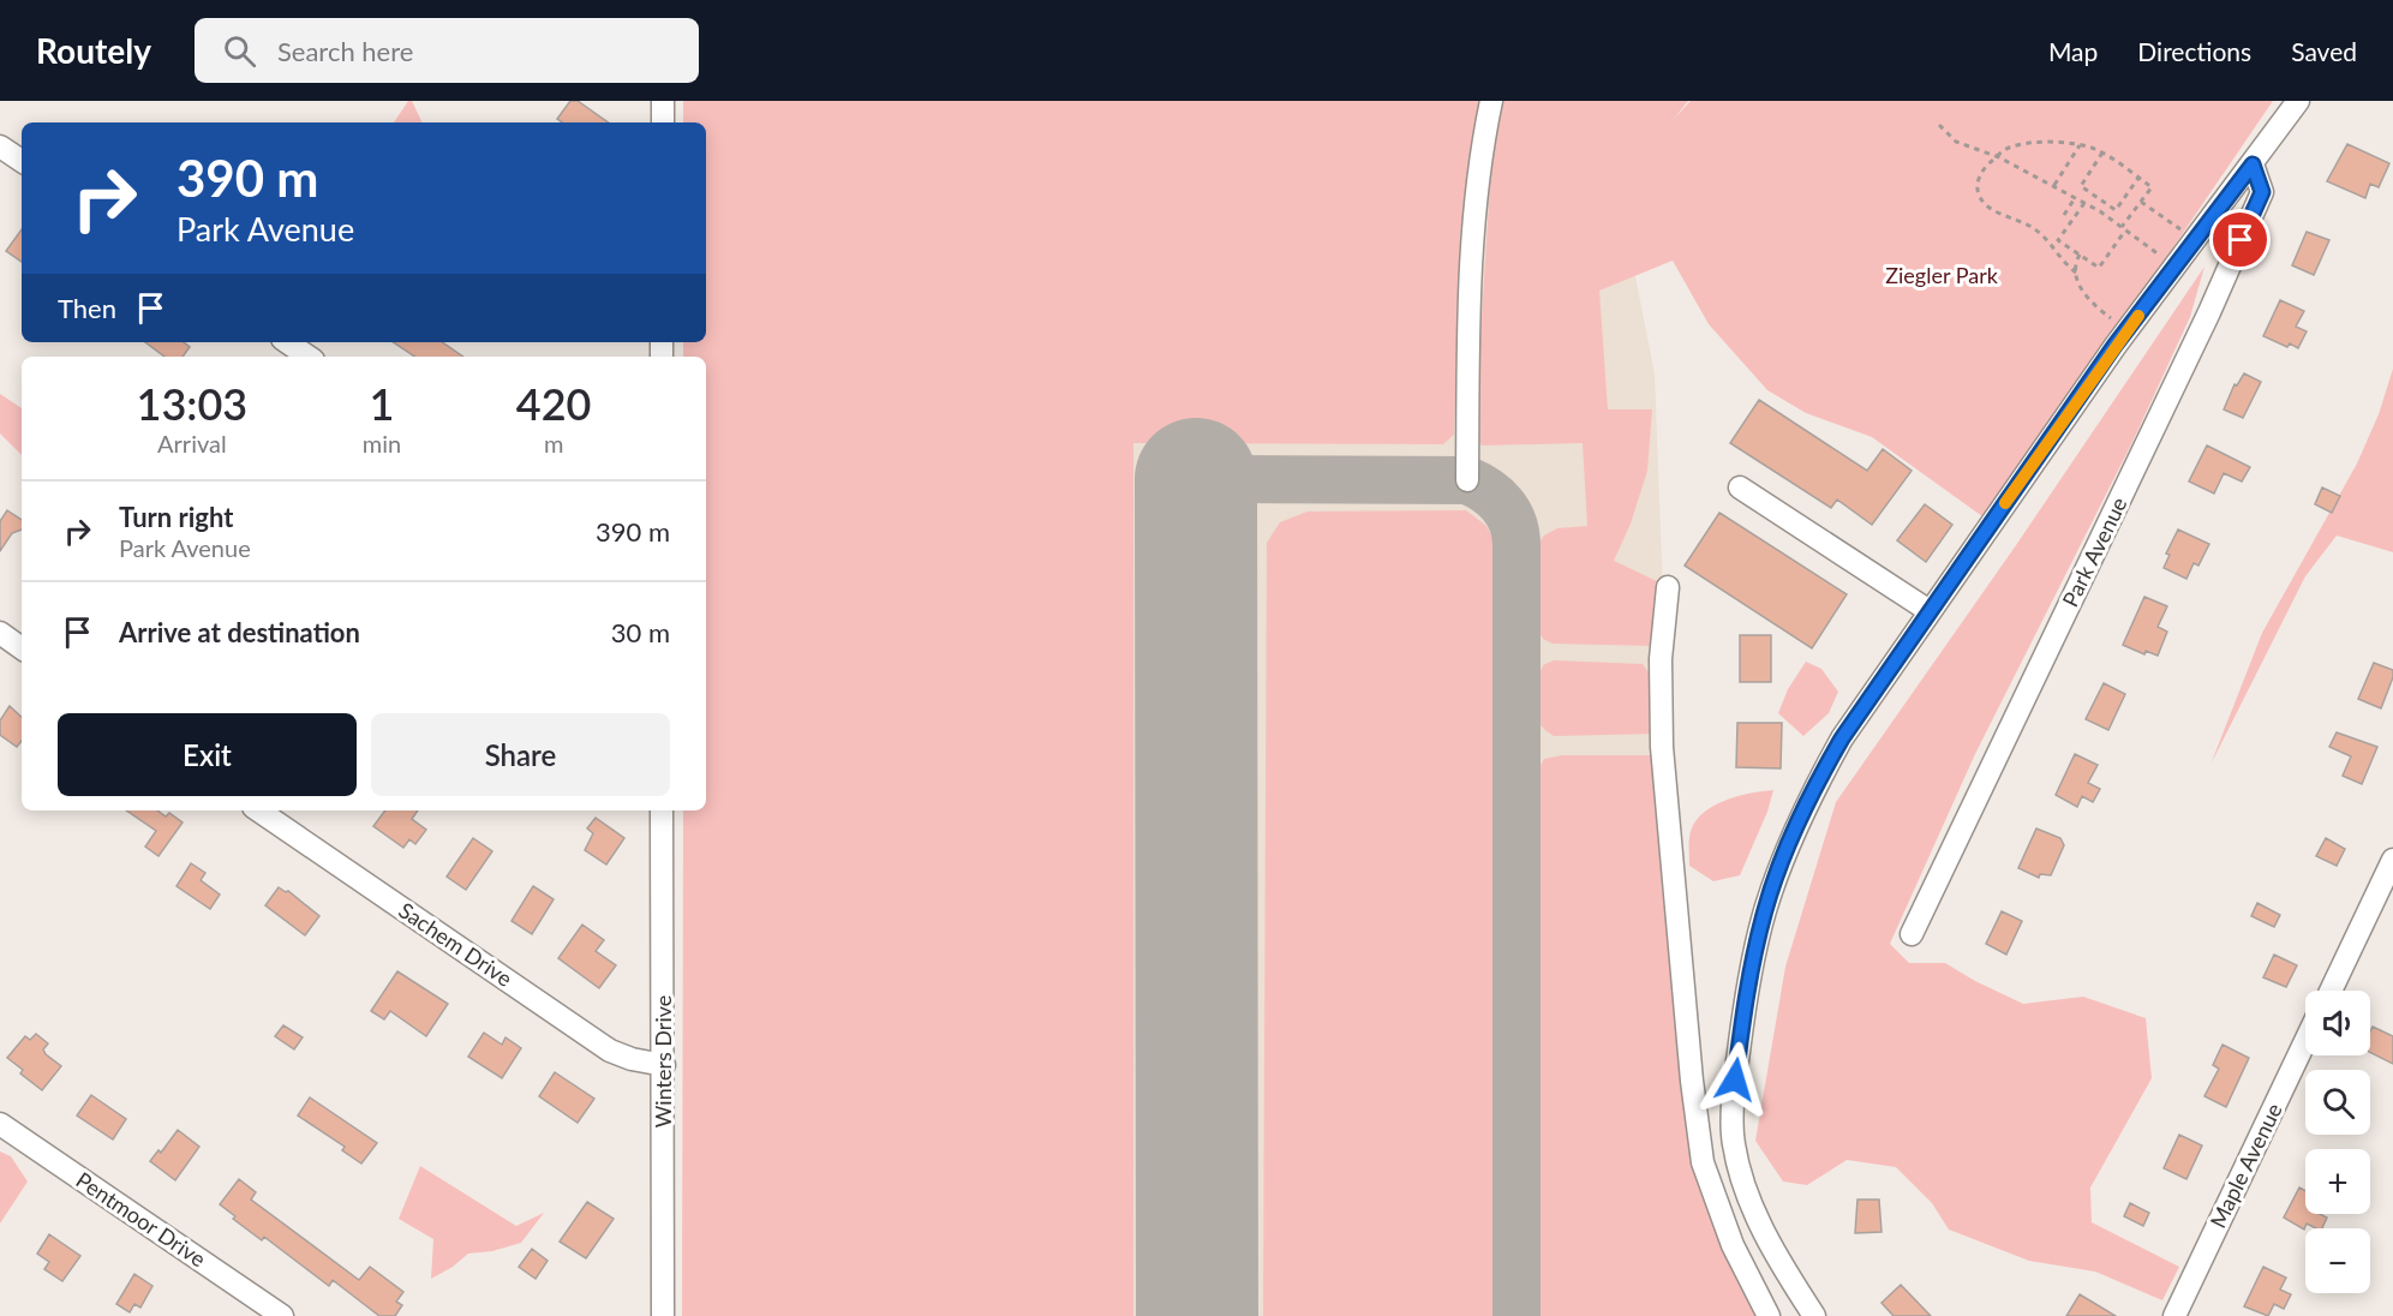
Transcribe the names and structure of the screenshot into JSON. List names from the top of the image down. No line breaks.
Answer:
{"streets":{"street":["Park Avenue","Sachem Drive","Winters Drive","Maple Avenue","Pentmoor Drive"]},"crossings":[["Sachem Drive","Winters Drive"]],"parks":["Ziegler Park"],"page":{"header":"Routely","search":"Search here","nav":["Map","Directions","Saved"],"turn":["390 m","Park Avenue"],"then":"Then","eta":["13:03","Arrival","1","min","420","m"],"list":[{"name":"Turn right","note":"Park Avenue","value":"390 m"},{"name":"Arrive at destination","value":"30 m"}],"buttons":["Exit","Share"],"map_buttons":["+","−"]}}
